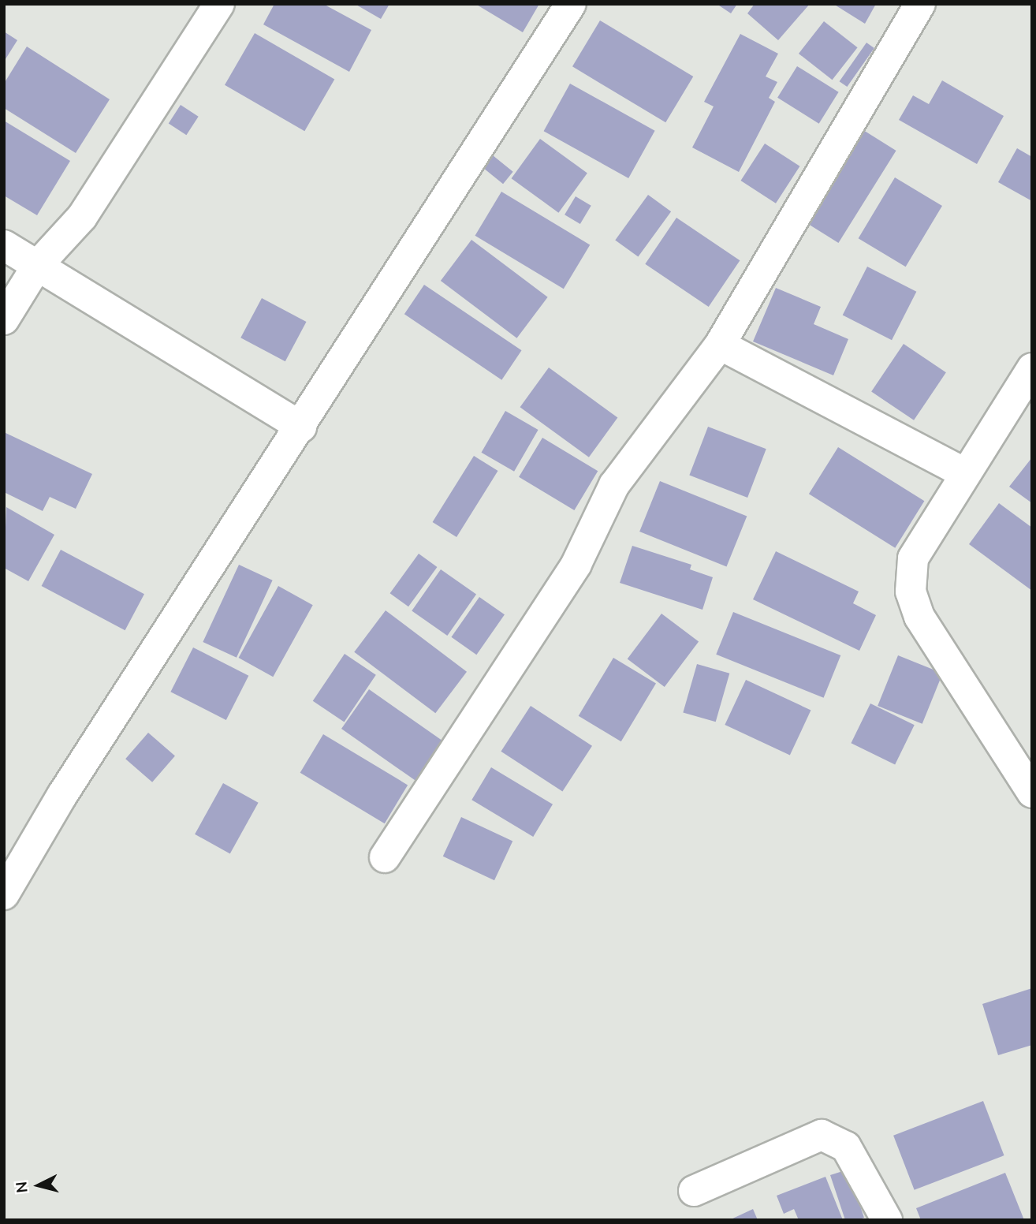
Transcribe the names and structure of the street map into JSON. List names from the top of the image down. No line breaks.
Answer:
{"north":"left"}
